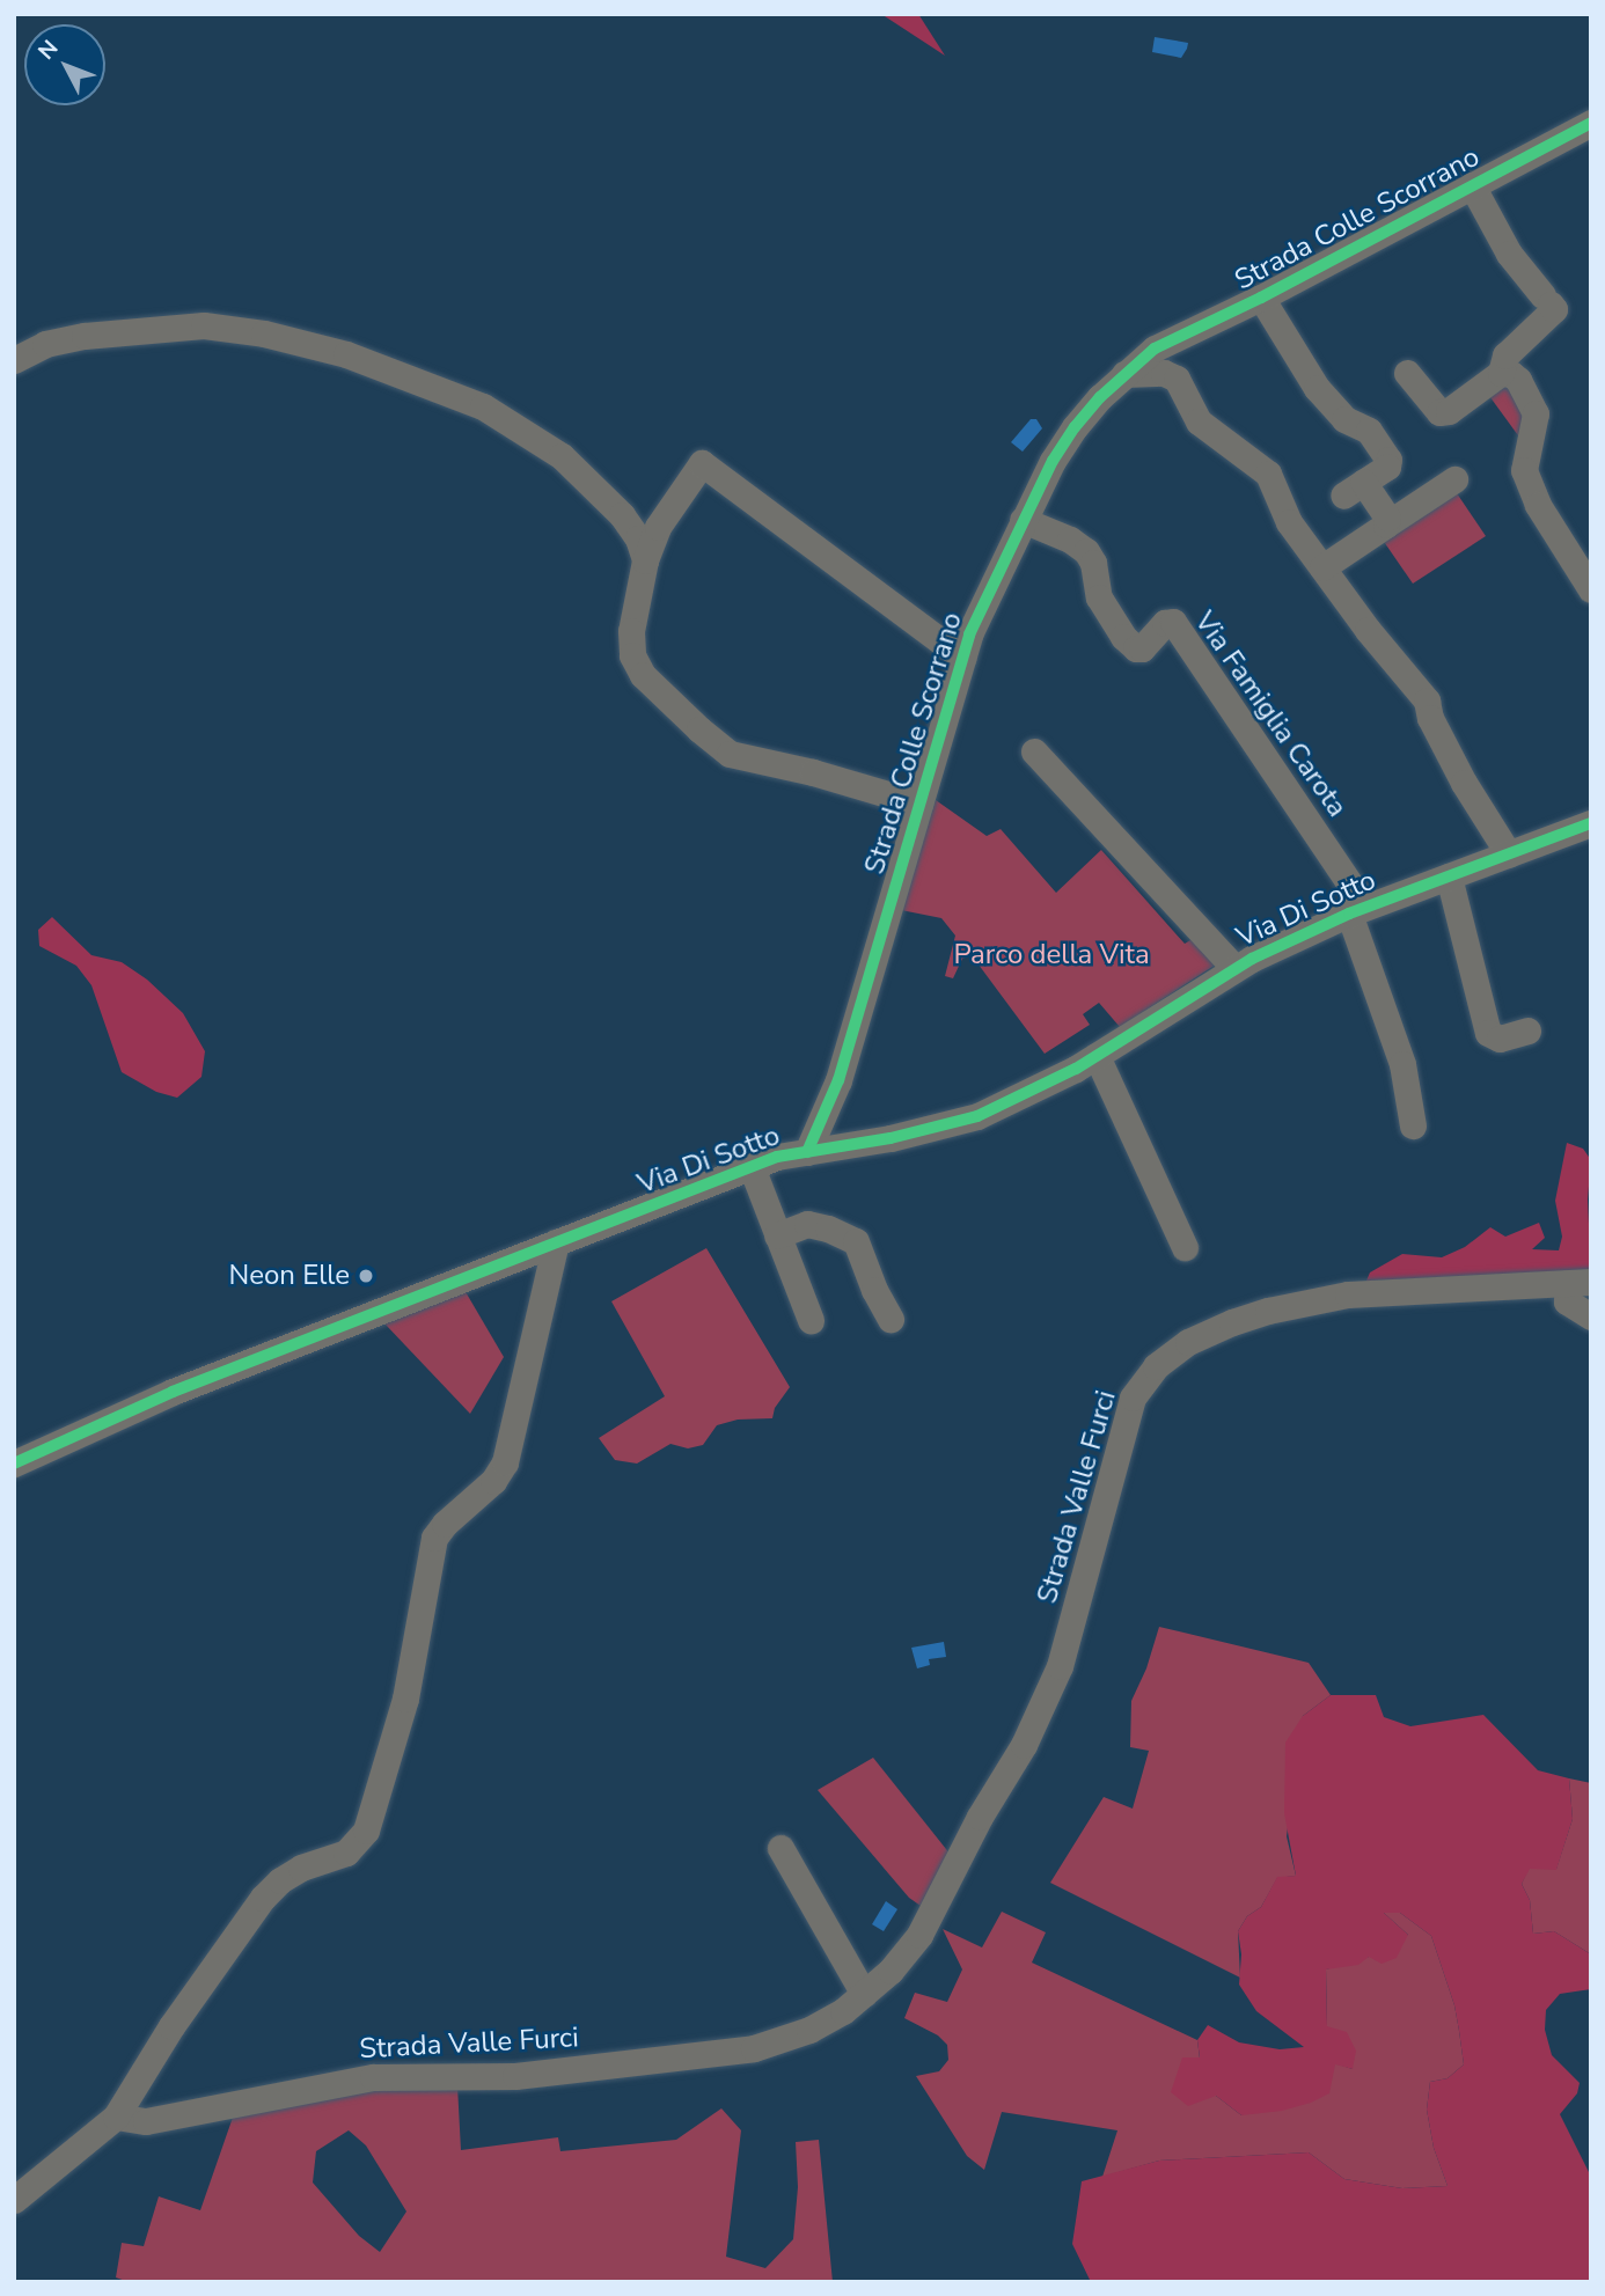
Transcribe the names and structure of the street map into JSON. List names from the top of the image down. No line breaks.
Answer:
{"streets":{"street":["Strada Colle Scorrano","Via Famiglia Carota","Via Di Sotto","Strada Valle Furci"]},"crossings":[["Strada Colle Scorrano","Via Famiglia Carota"],["Strada Colle Scorrano","Via Di Sotto"],["Via Famiglia Carota","Via Di Sotto"]],"parks":["Parco della Vita"],"places":["Neon Elle"],"north":"top left"}
